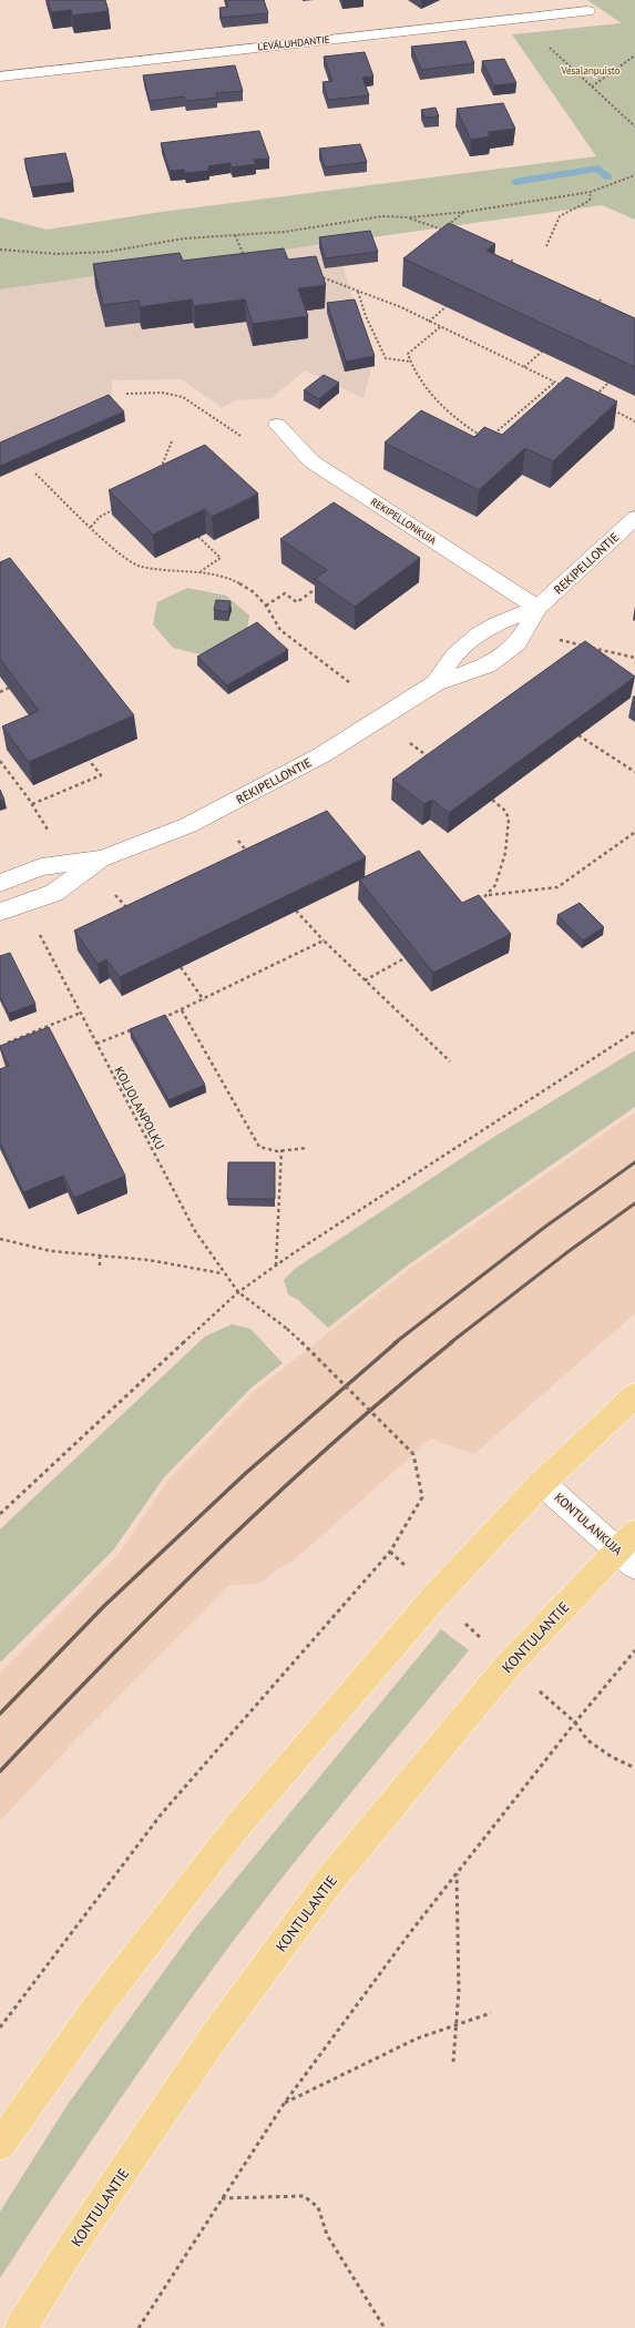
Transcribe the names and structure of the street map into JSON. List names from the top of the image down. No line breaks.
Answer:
{"streets":{"main road":["KONTULANTIE"],"street":["LEVÄLUHDANTIE","REKIPELLONKUJA","REKIPELLONTIE","KONTULANKUJA"],"path":["KOLJOLANPOLKU"]},"crossings":[["REKIPELLONKUJA","REKIPELLONTIE"],["KONTULANKUJA","KONTULANTIE"]],"parks":["Vesalanpuisto"]}
